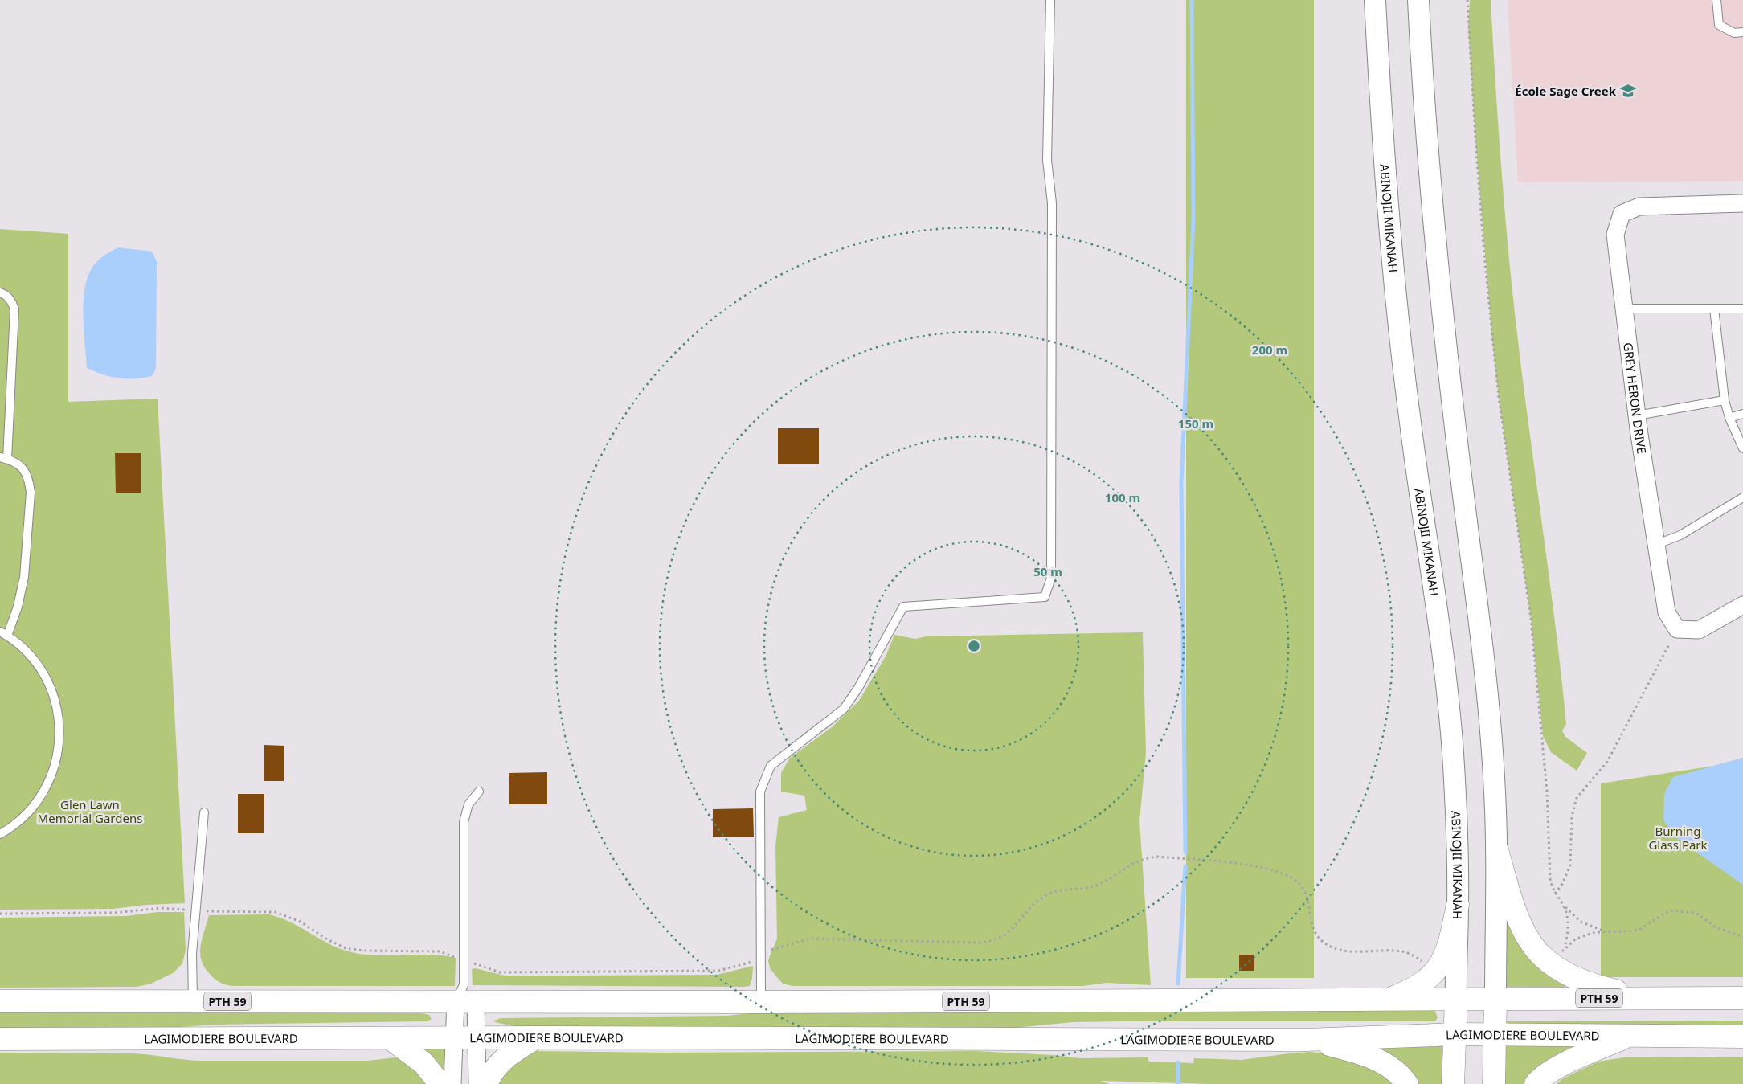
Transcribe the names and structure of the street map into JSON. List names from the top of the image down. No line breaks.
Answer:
{"streets":{"main road":["ABINOJII MIKANAH","PTH 59","LAGIMODIERE BOULEVARD"],"street":["GREY HERON DRIVE"]},"crossings":[["ABINOJII MIKANAH","PTH 59"],["ABINOJII MIKANAH","LAGIMODIERE BOULEVARD"]],"parks":["Glen Lawn Memorial Gardens","Burning Glass Park"],"places":{"school or university":["École Sage Creek"]},"rings":["200 m","150 m","100 m","50 m"]}
